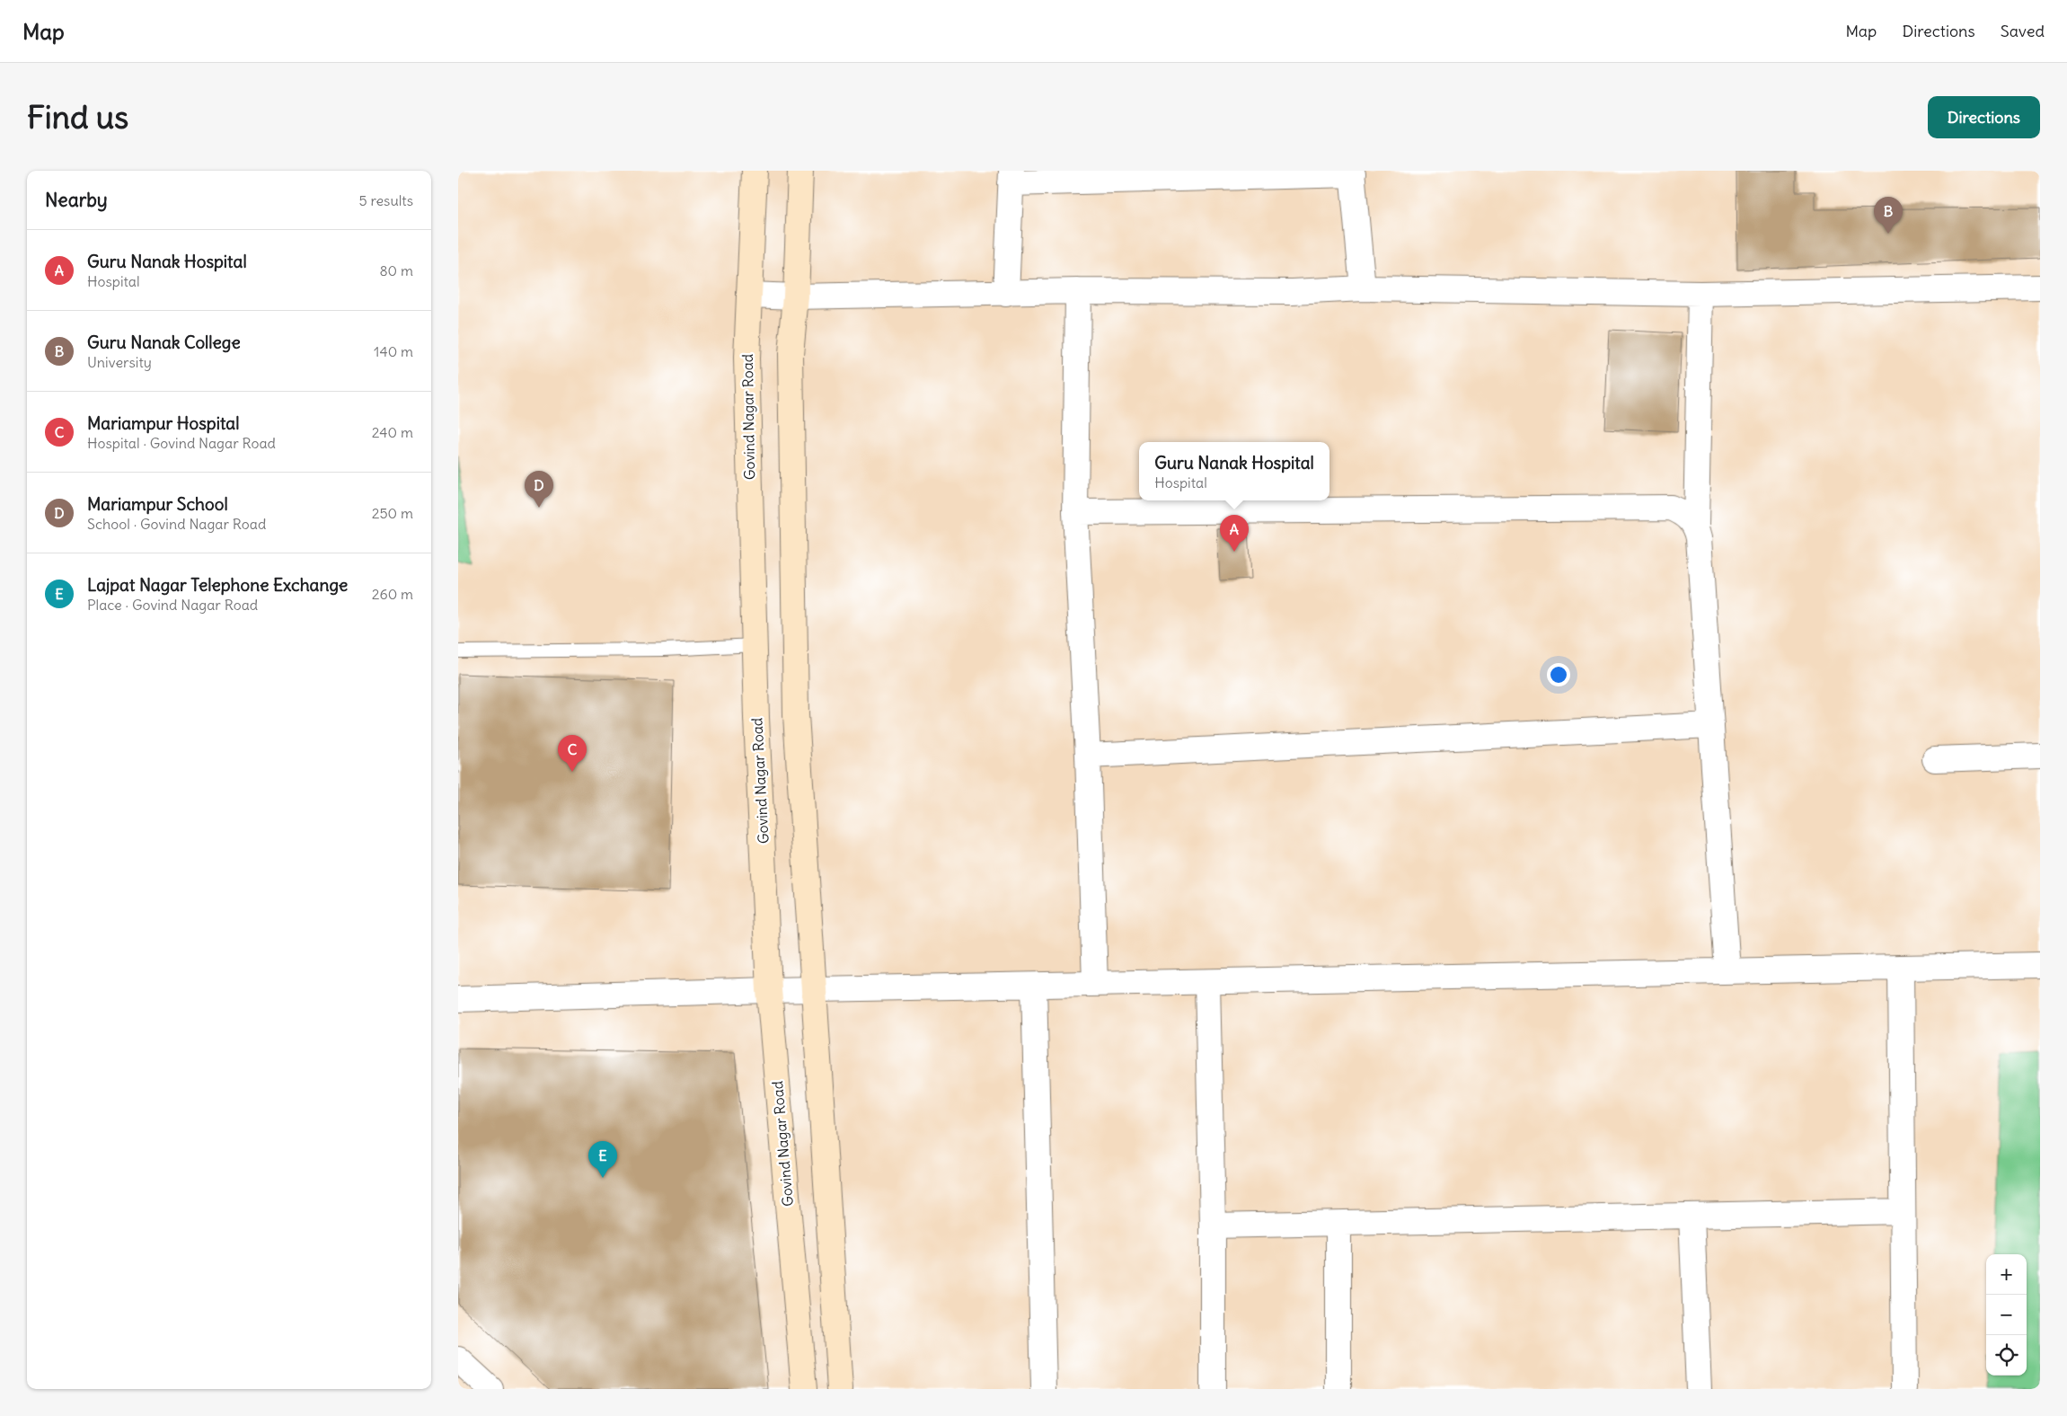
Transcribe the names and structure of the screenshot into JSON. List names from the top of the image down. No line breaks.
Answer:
{"streets":{"main road":["Govind Nagar Road"]},"page":{"header":"Map","nav":["Map","Directions","Saved"],"buttons":"Directions","title":"Find us","heading":["Nearby","5 results"],"pins":["B","D","A","C","E"],"list":[{"mark":"A","name":"Guru Nanak Hospital","note":"Hospital","value":"80 m"},{"mark":"B","name":"Guru Nanak College","note":"University","value":"140 m"},{"mark":"C","name":"Mariampur Hospital","note":"Hospital · Govind Nagar Road","value":"240 m"},{"mark":"D","name":"Mariampur School","note":"School · Govind Nagar Road","value":"250 m"},{"mark":"E","name":"Lajpat Nagar Telephone Exchange","note":"Place · Govind Nagar Road","value":"260 m"}],"popup":["Guru Nanak Hospital","Hospital"],"map_buttons":["+","−"]}}
